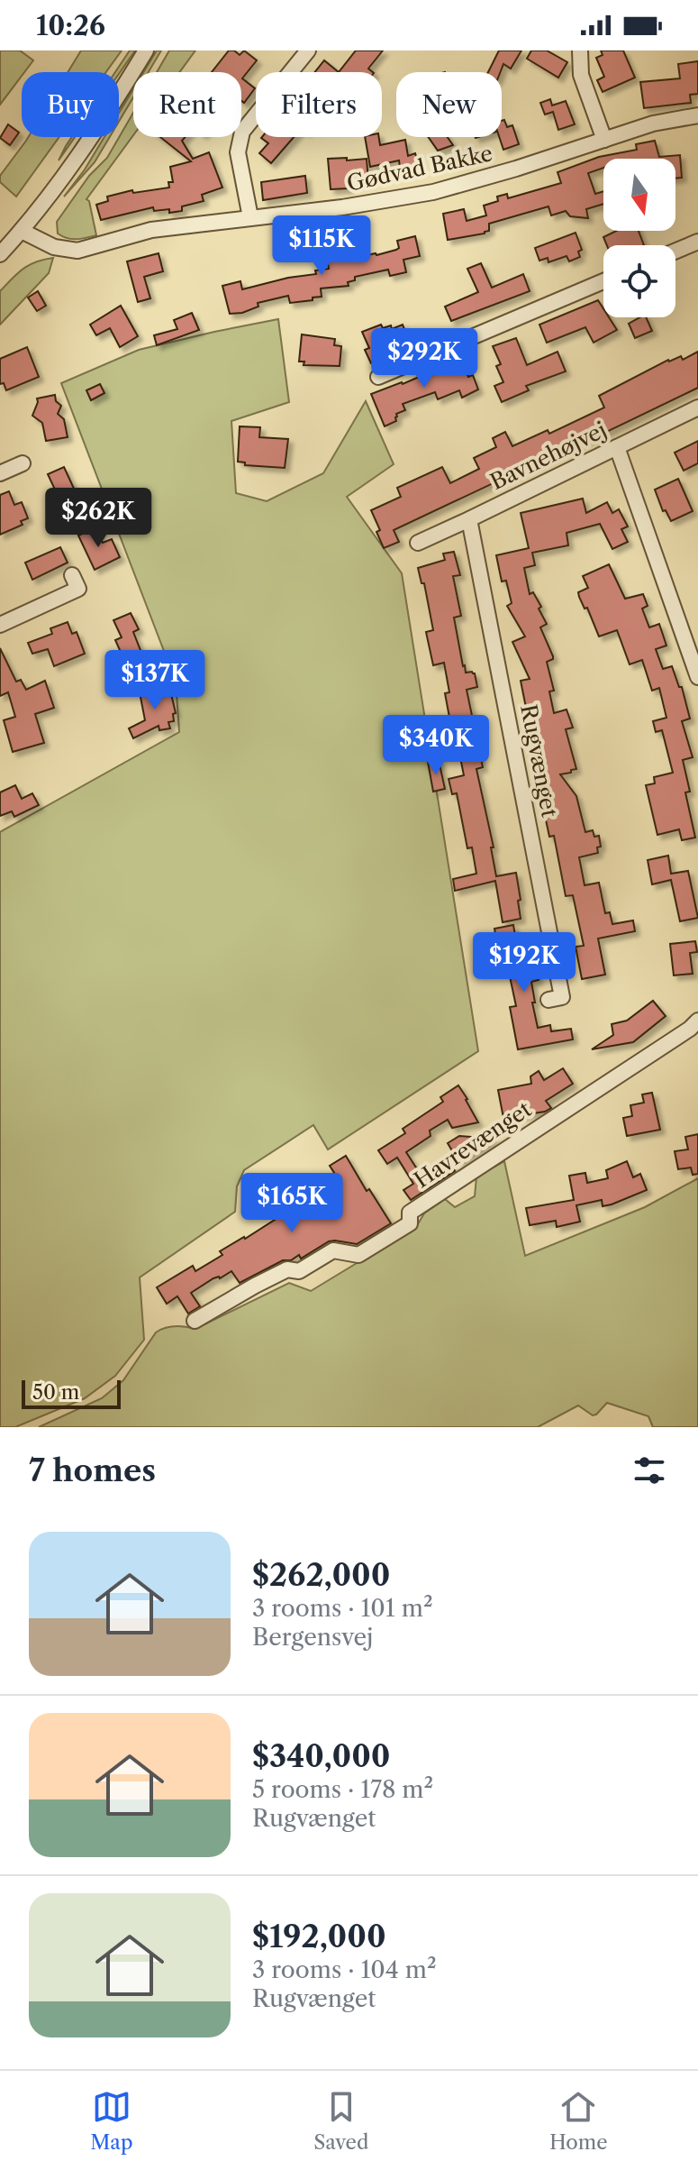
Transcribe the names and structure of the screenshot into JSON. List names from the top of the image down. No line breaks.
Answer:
{"streets":{"street":["Gødvad Bakke","Bavnehøjvej","Rugvænget","Havrevænget"]},"crossings":[["Bavnehøjvej","Rugvænget"]],"scale_bar":"50 m","north":"bottom","page":{"status":"10:26","chip":["Buy","Rent","Filters","New"],"price":["$115K","$292K","$262K","$137K","$340K","$192K","$165K"],"scale":"50 m","heading":"7 homes","list":[{"name":"$262,000","note":"3 rooms · 101 m² · Bergensvej"},{"name":"$340,000","note":"5 rooms · 178 m² · Rugvænget"},{"name":"$192,000","note":"3 rooms · 104 m² · Rugvænget"}],"tabs":["Map","Saved","Home"]}}
